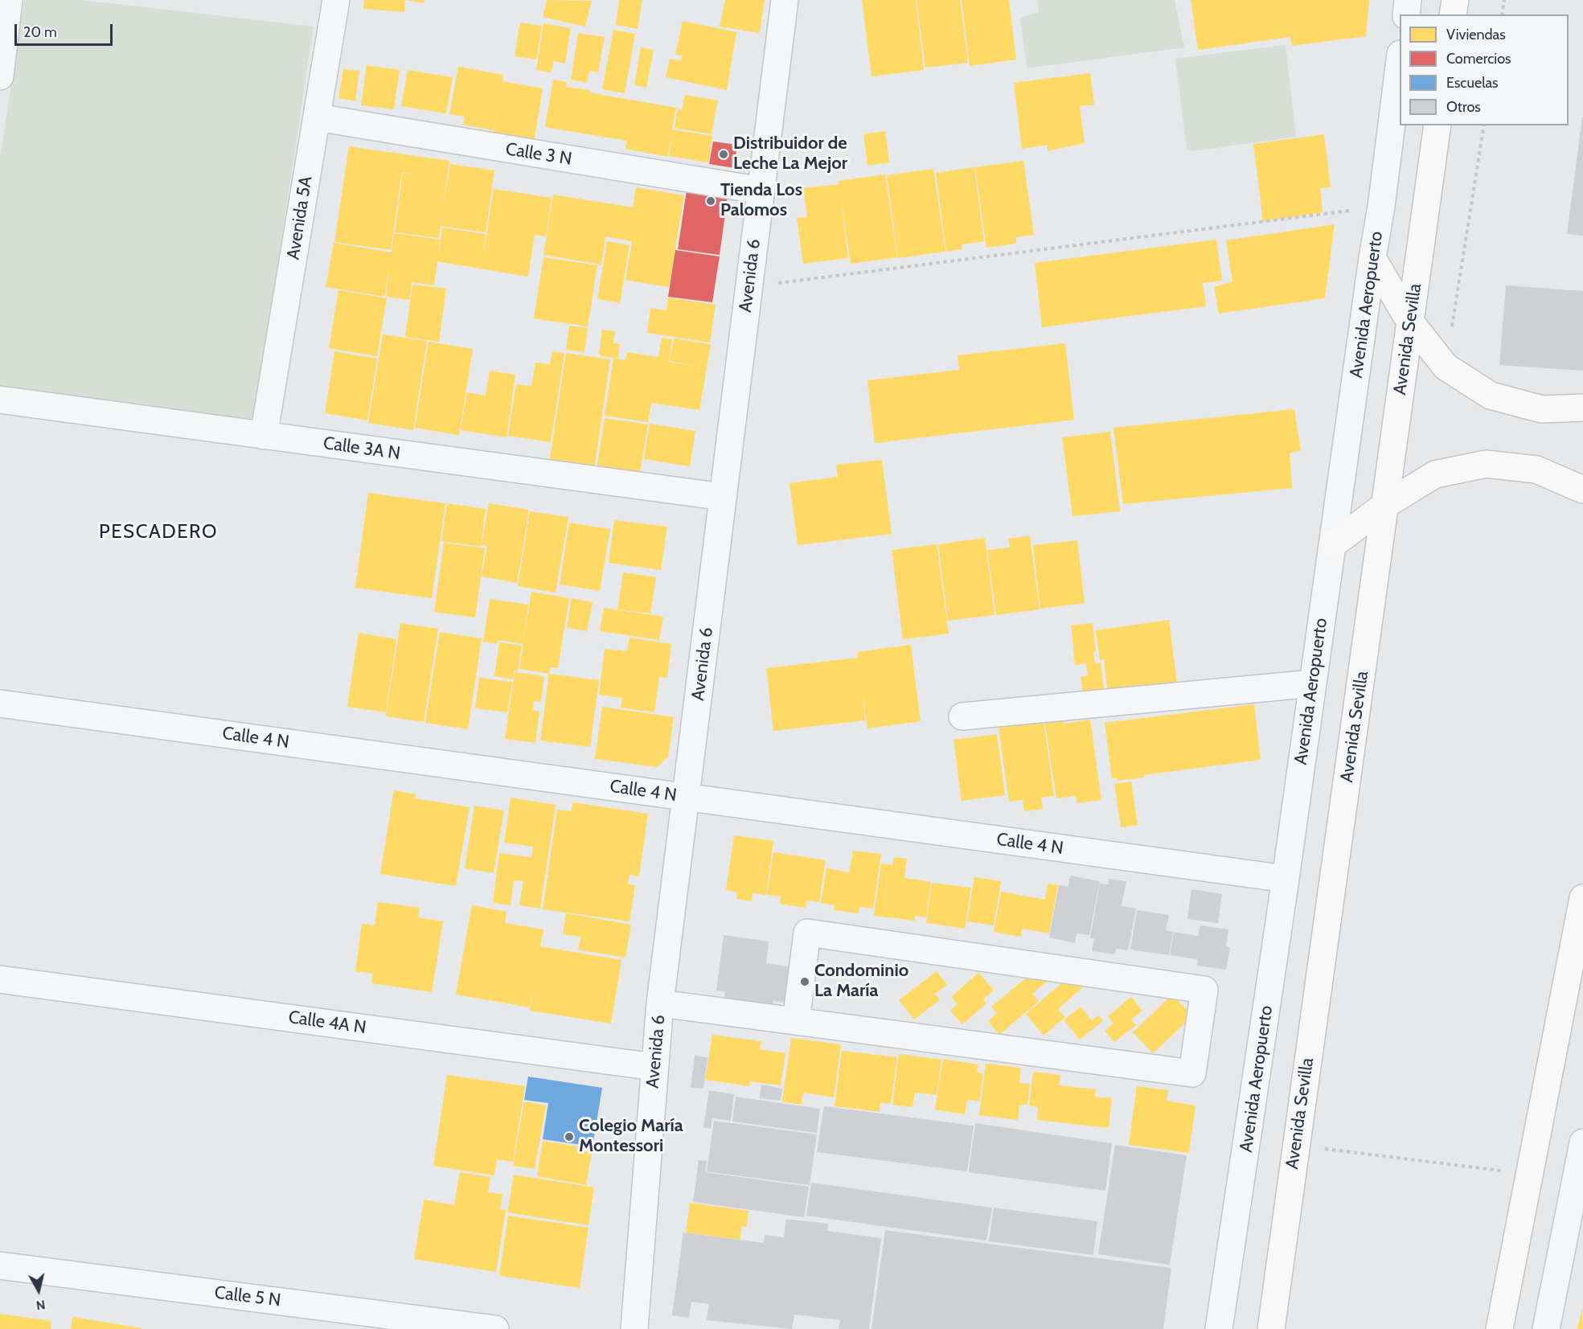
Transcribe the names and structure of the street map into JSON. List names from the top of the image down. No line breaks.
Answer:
{"streets":{"main road":["Avenida Sevilla"],"street":["Calle 3 N","Avenida 5A","Avenida 6","Avenida Aeropuerto","Calle 3A N","Calle 4 N","Calle 4A N","Calle 5 N"]},"crossings":[["Calle 3 N","Avenida 5A"],["Calle 3 N","Avenida 6"],["Avenida 5A","Calle 3A N"],["Avenida 6","Calle 3A N"],["Avenida 6","Calle 4 N"],["Avenida 6","Calle 4A N"],["Avenida Aeropuerto","Calle 4 N"]],"districts":["PESCADERO"],"places":["Distribuidor de Leche La Mejor","Tienda Los Palomos","Condominio La María","Colegio María Montessori"],"legend":["Viviendas","Comercios","Escuelas","Otros"],"scale_bar":"20 m","north":"bottom"}
